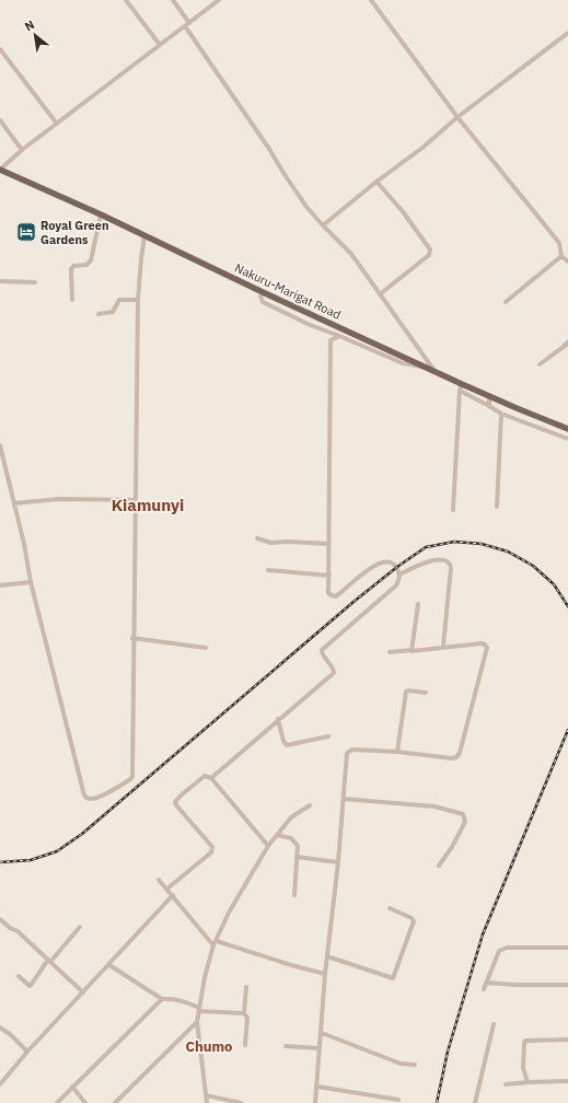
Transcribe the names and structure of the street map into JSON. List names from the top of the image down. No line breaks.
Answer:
{"streets":{"main road":["Nakuru-Marigat Road"]},"districts":["Kiamunyi","Chumo"],"places":{"hotel":["Royal Green Gardens"]},"north":"top left"}
